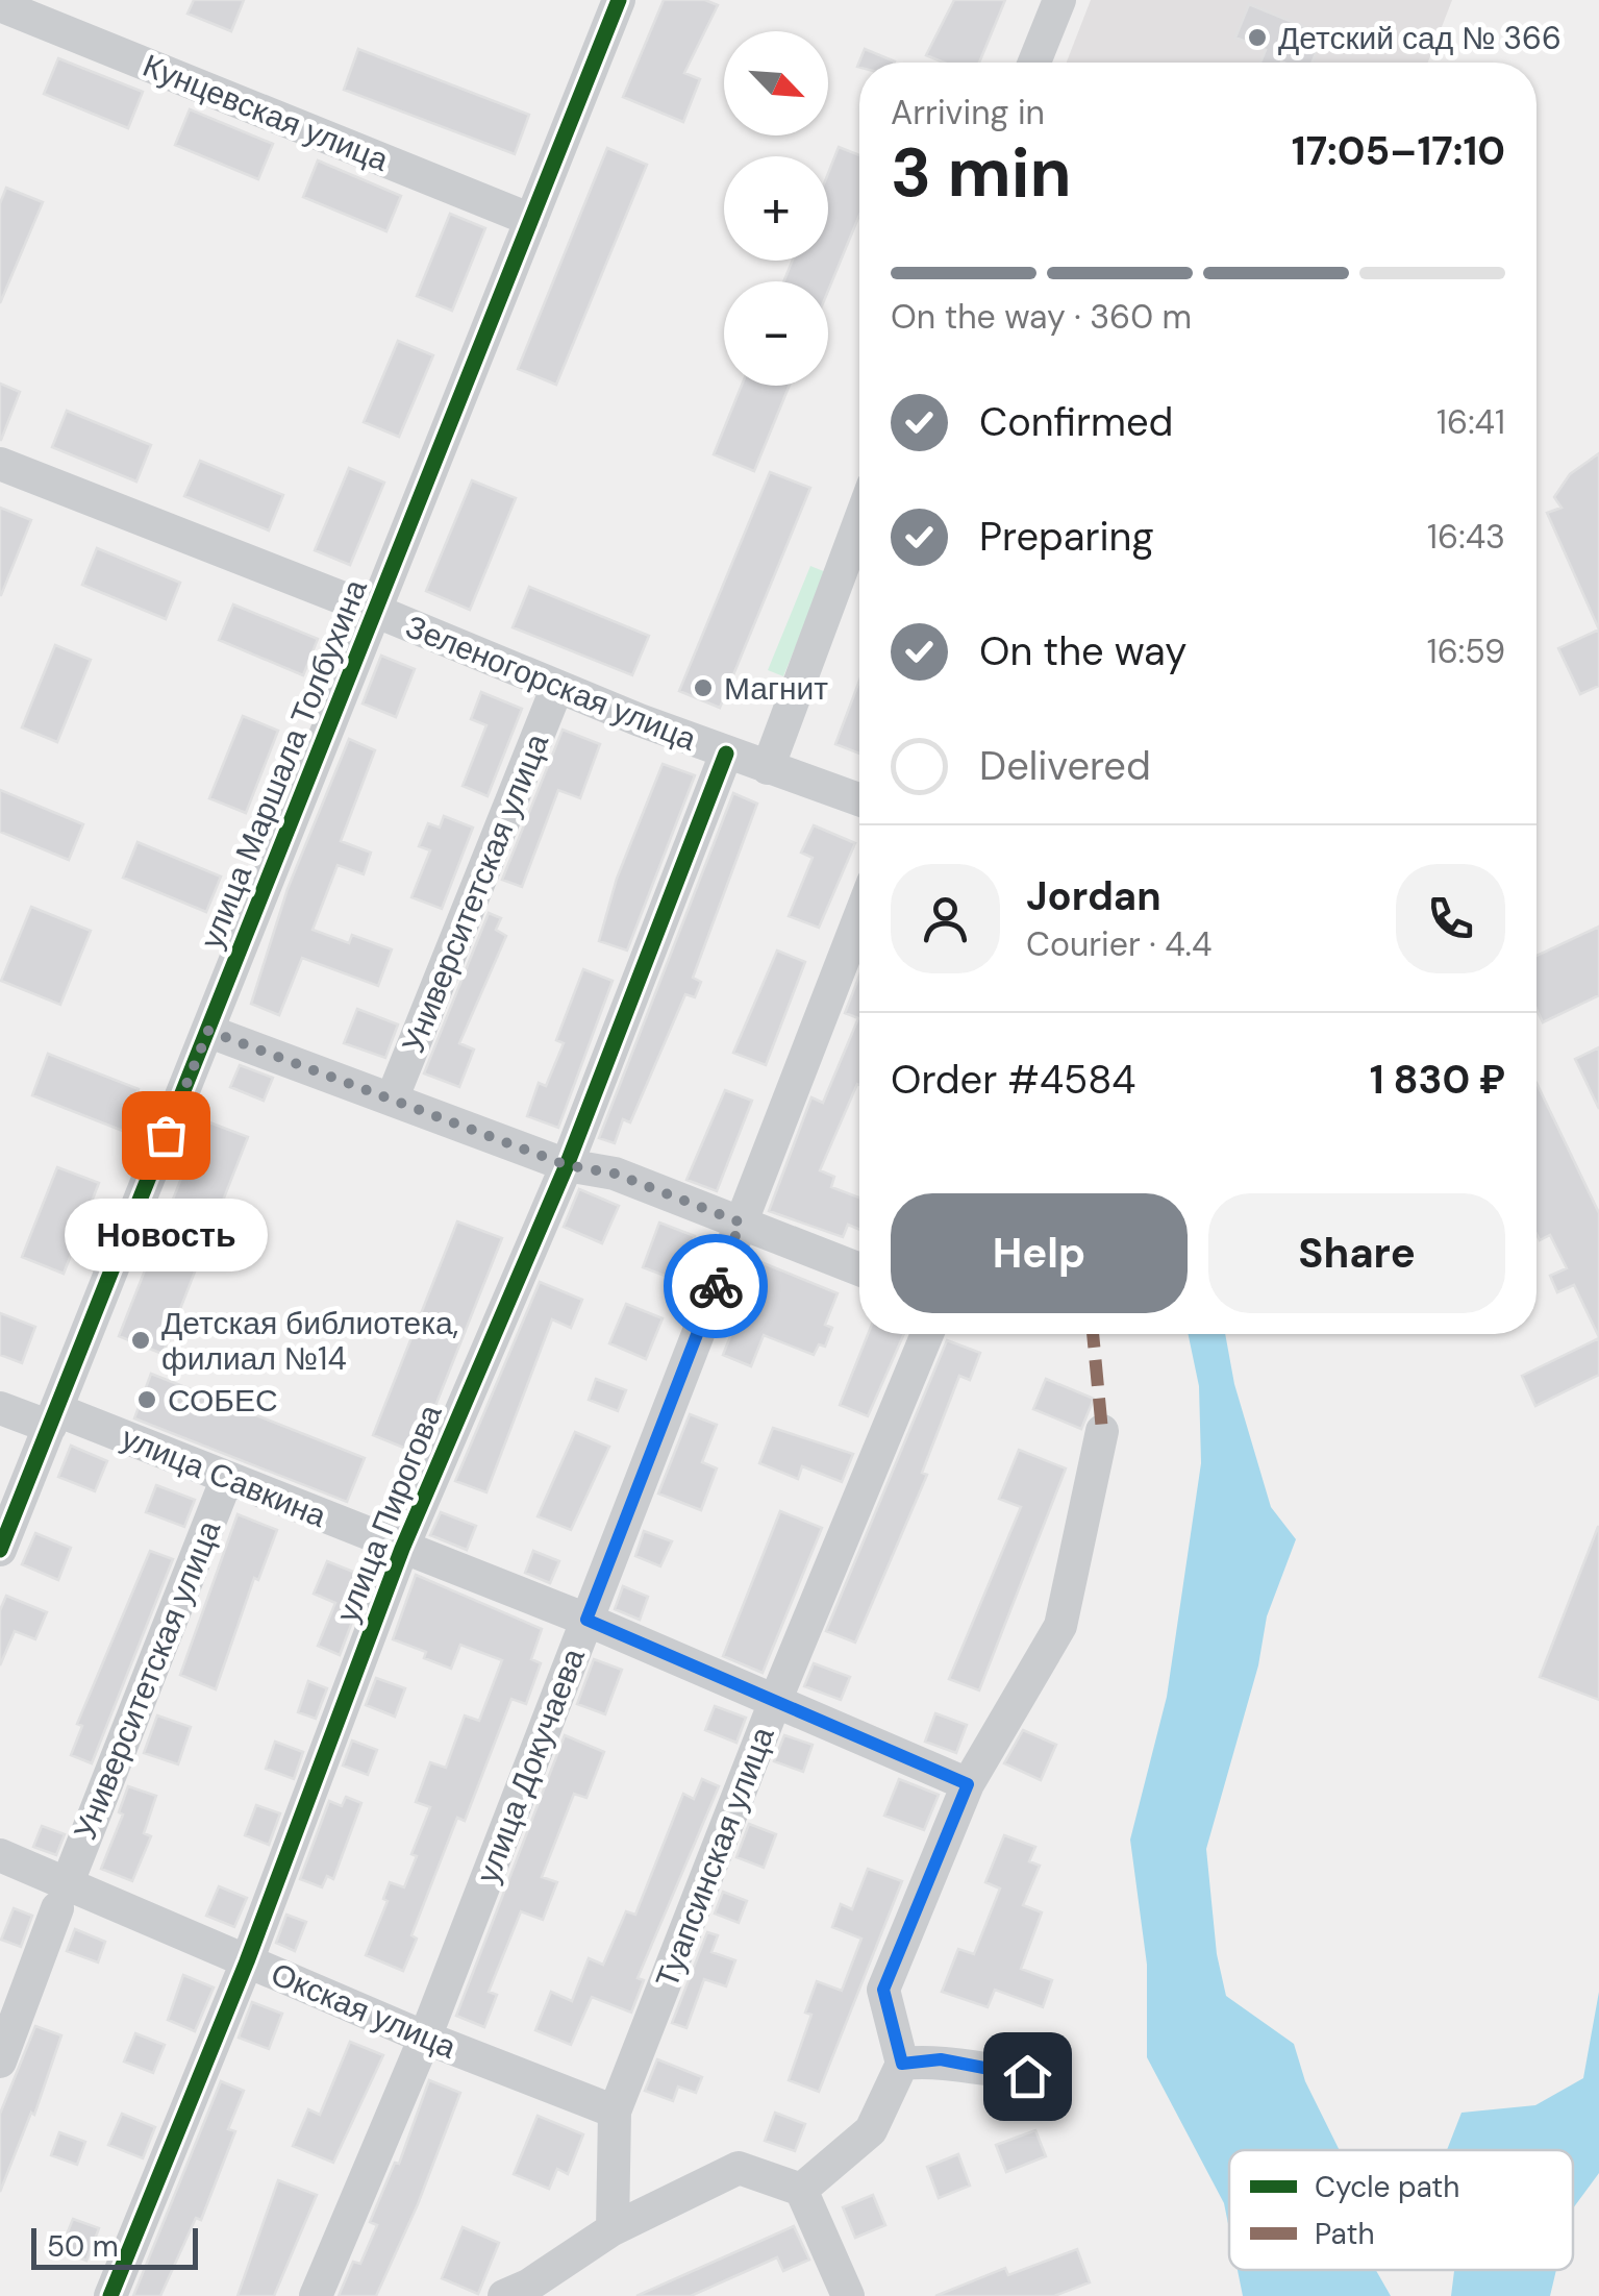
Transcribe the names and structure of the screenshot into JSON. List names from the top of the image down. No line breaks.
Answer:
{"streets":{"street":["Кунцевская улица","Зеленогорская улица","улица Маршала Толбухина","Университетская улица","улица Савкина","улица Пирогова","улица Докучаева","Туапсинская улица","Окская улица"]},"crossings":[["Кунцевская улица","улица Маршала Толбухина"],["Зеленогорская улица","улица Маршала Толбухина"],["Зеленогорская улица","Университетская улица"],["Зеленогорская улица","улица Пирогова"],["улица Маршала Толбухина","улица Савкина"],["Университетская улица","улица Савкина"],["Университетская улица","Окская улица"],["улица Савкина","улица Пирогова"],["улица Савкина","улица Докучаева"],["улица Савкина","Туапсинская улица"],["улица Пирогова","Окская улица"],["улица Докучаева","Окская улица"],["Туапсинская улица","Окская улица"]],"places":["Детский сад № 366","Магнит","Новость","Детская библиотека, филиал №14","СОБЕС"],"legend":["Cycle path","Path"],"scale_bar":"50 m","north":"bottom right","page":{"map_buttons":["+","−"],"heading":["3 min","Arriving in","17:05–17:10"],"panel":["Jordan","Courier · 4.4","Order #4584","1 830 ₽"],"bar":"On the way · 360 m","list":[["Confirmed","16:41"],["Preparing","16:43"],["On the way","16:59"],"Delivered"],"buttons":["Help","Share"],"bubble":"Новость","scale":"50 m"}}
